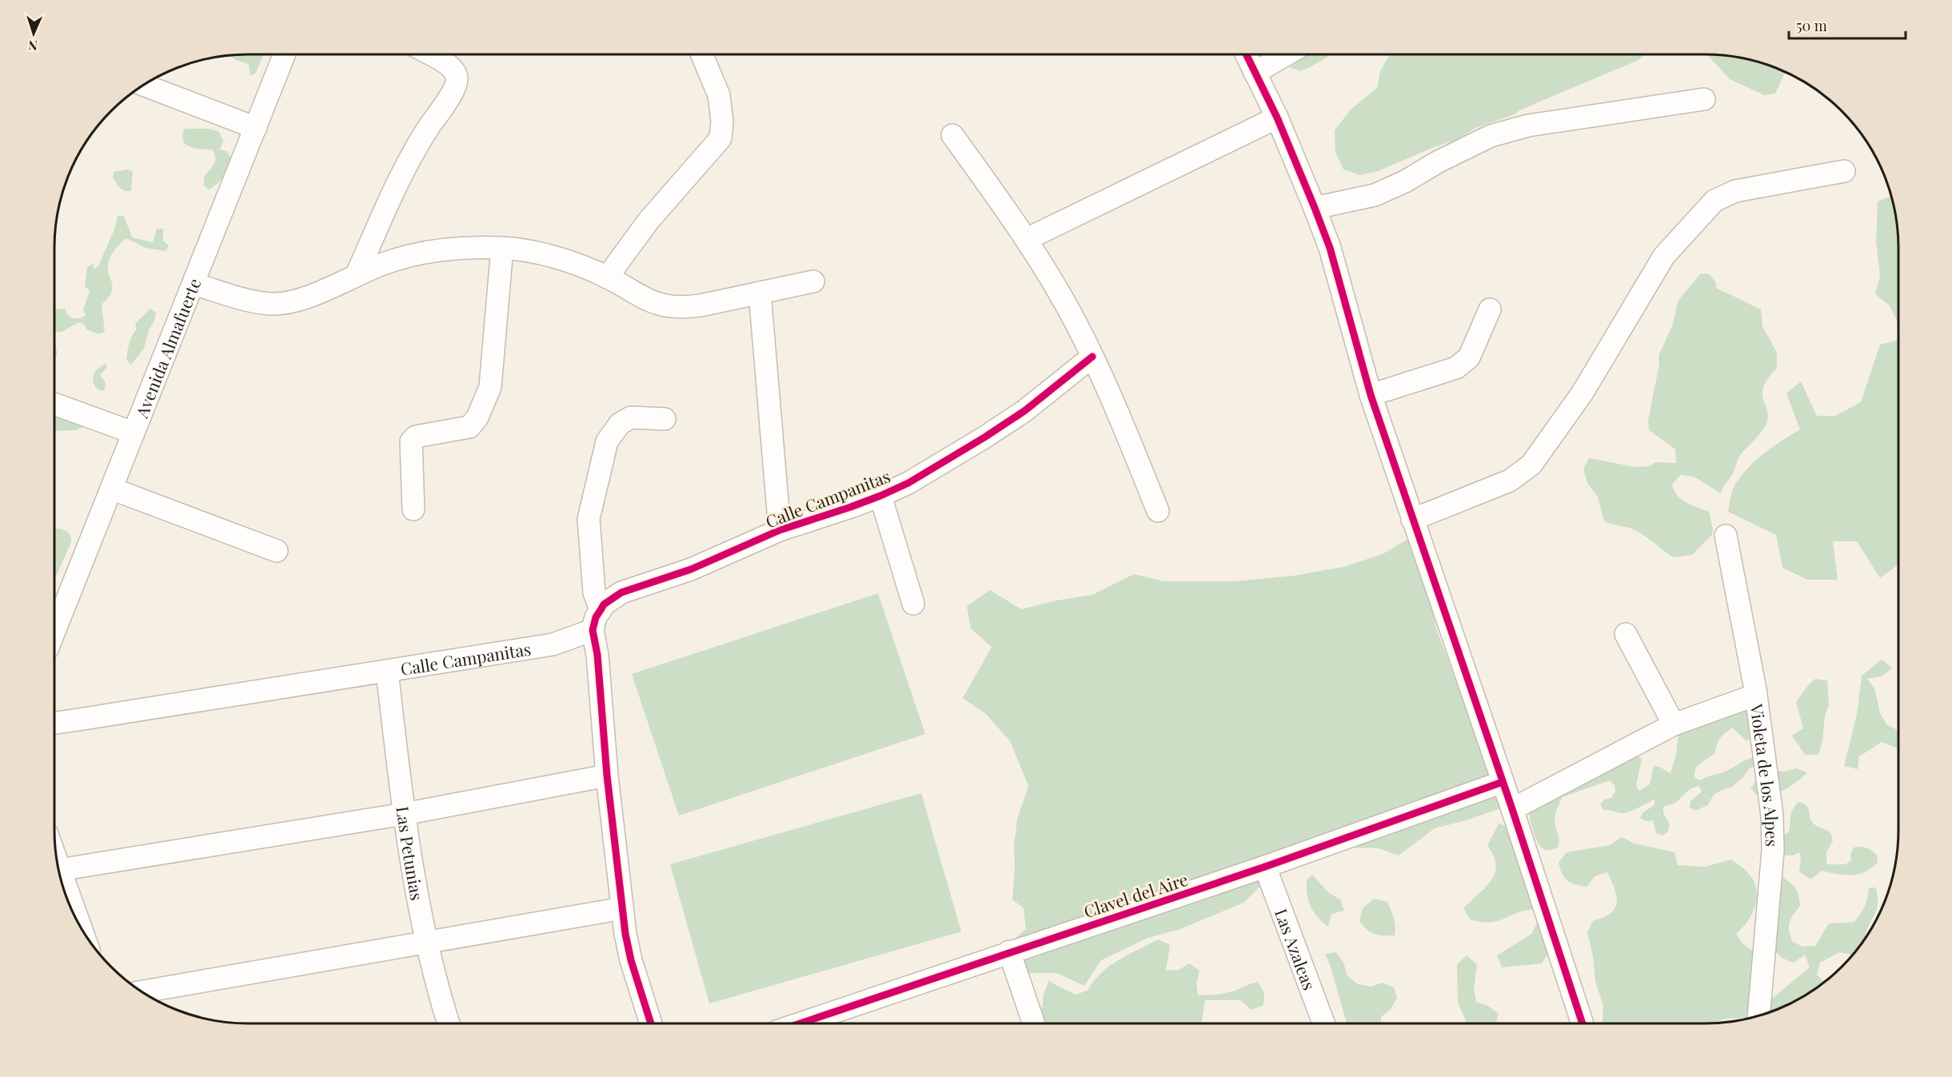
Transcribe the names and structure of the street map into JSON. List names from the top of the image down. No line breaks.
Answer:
{"streets":{"street":["Avenida Almafuerte","Calle Campanitas","Violeta de los Alpes","Las Petunias","Clavel del Aire","Las Azaleas"]},"crossings":[["Calle Campanitas","Las Petunias"],["Clavel del Aire","Las Azaleas"]],"scale_bar":"50 m","north":"bottom"}
